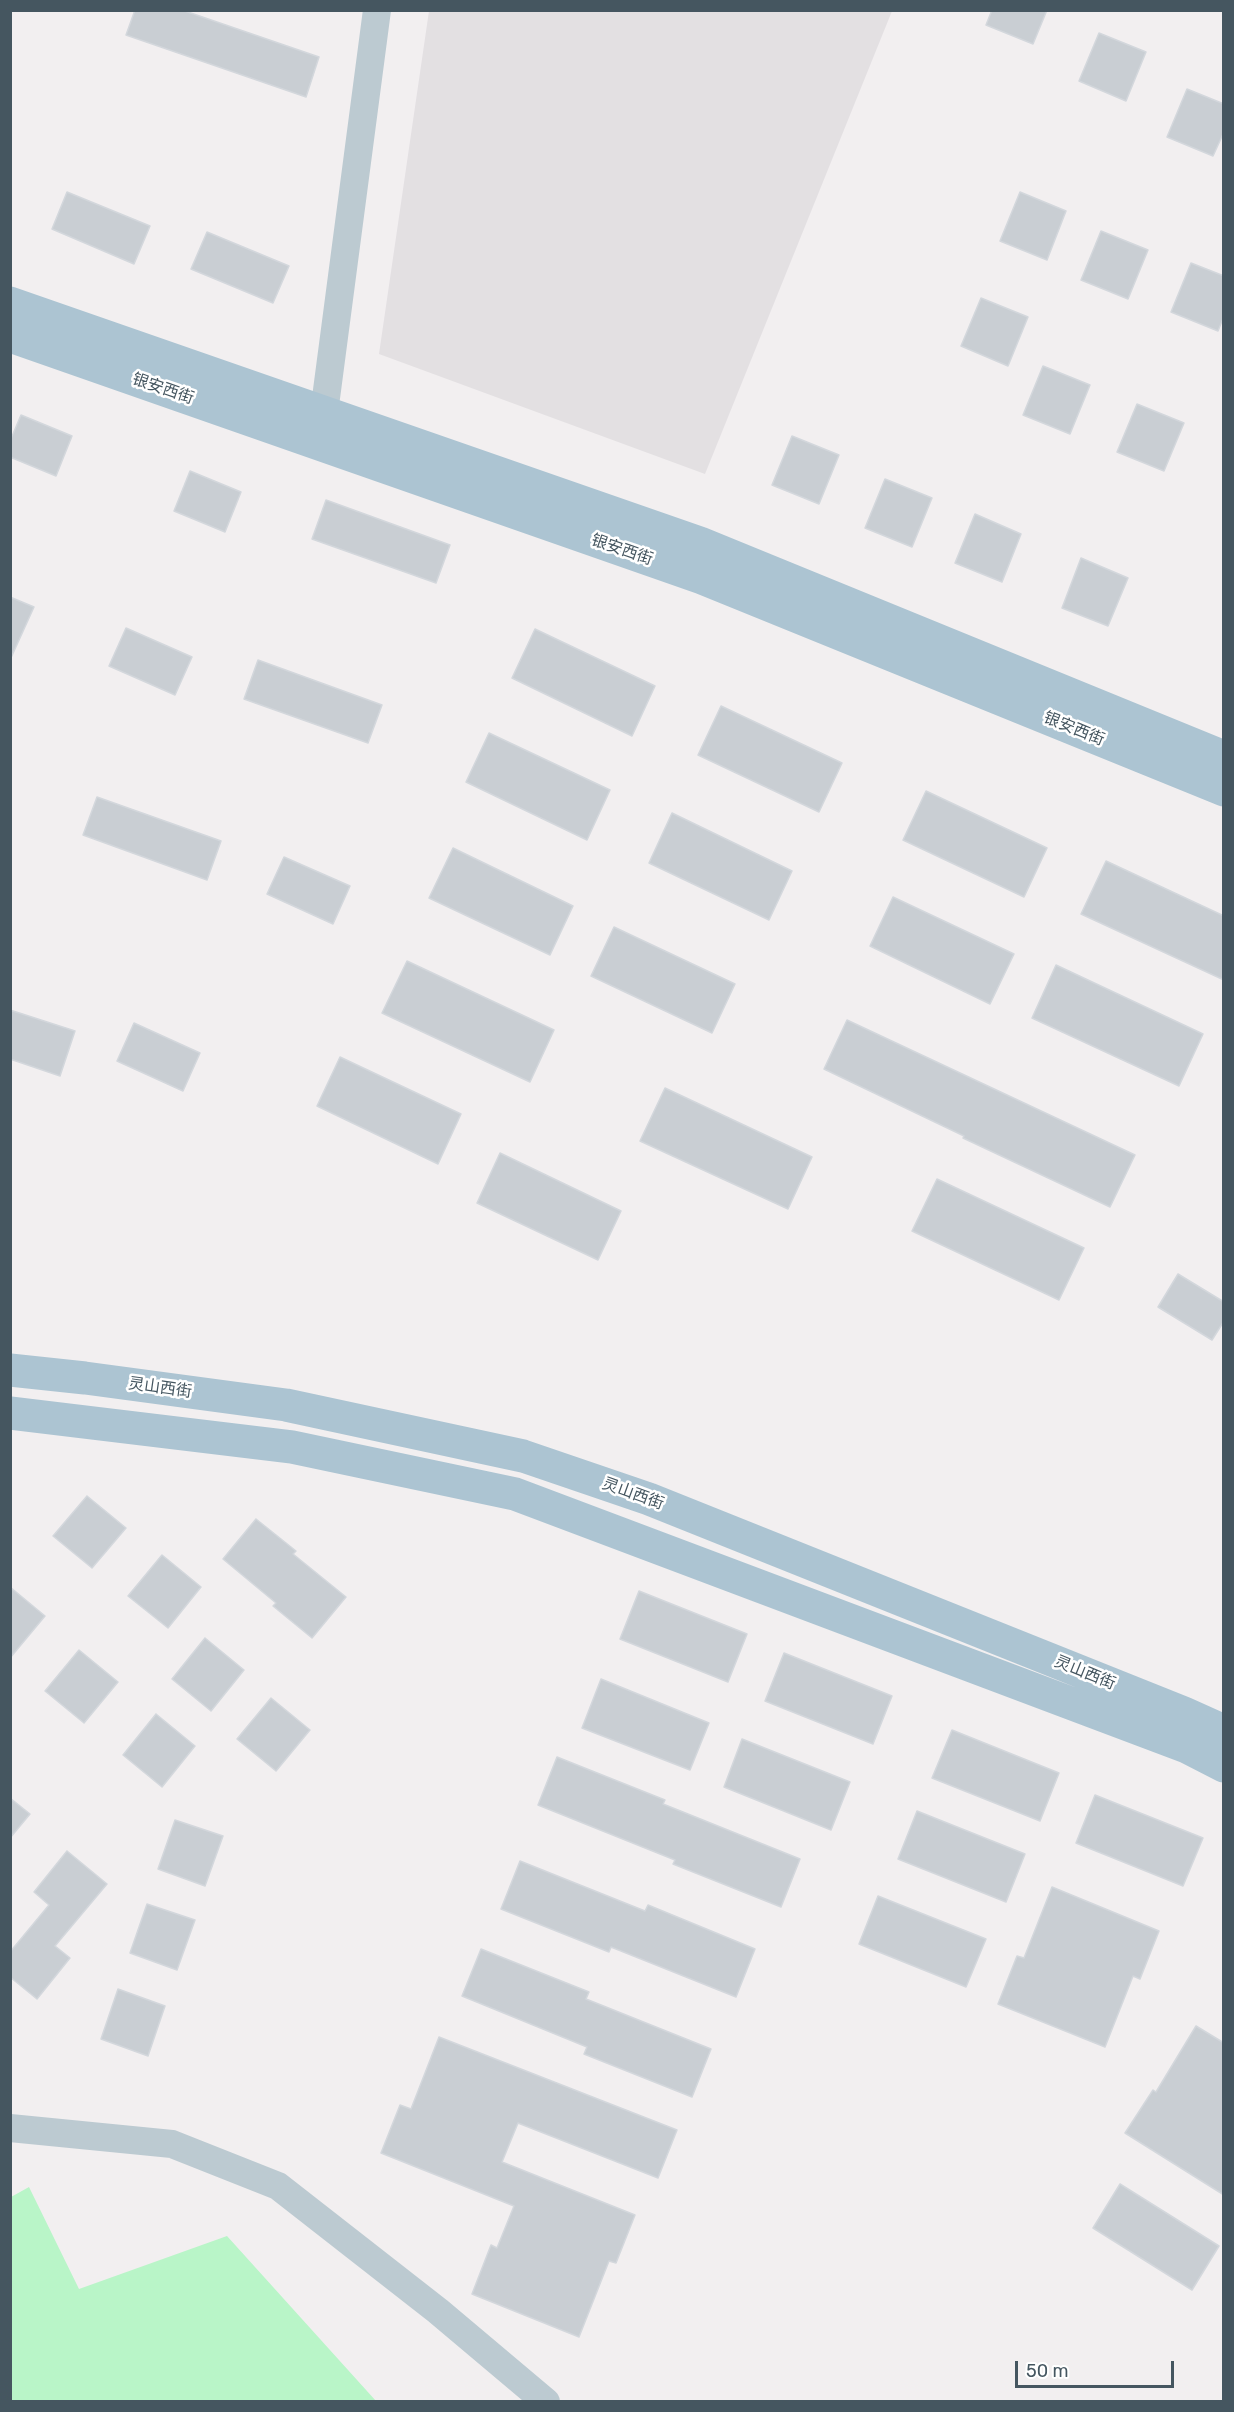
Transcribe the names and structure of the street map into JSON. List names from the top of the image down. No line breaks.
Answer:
{"streets":{"main road":["银安西街","灵山西街"]},"scale_bar":"50 m"}
